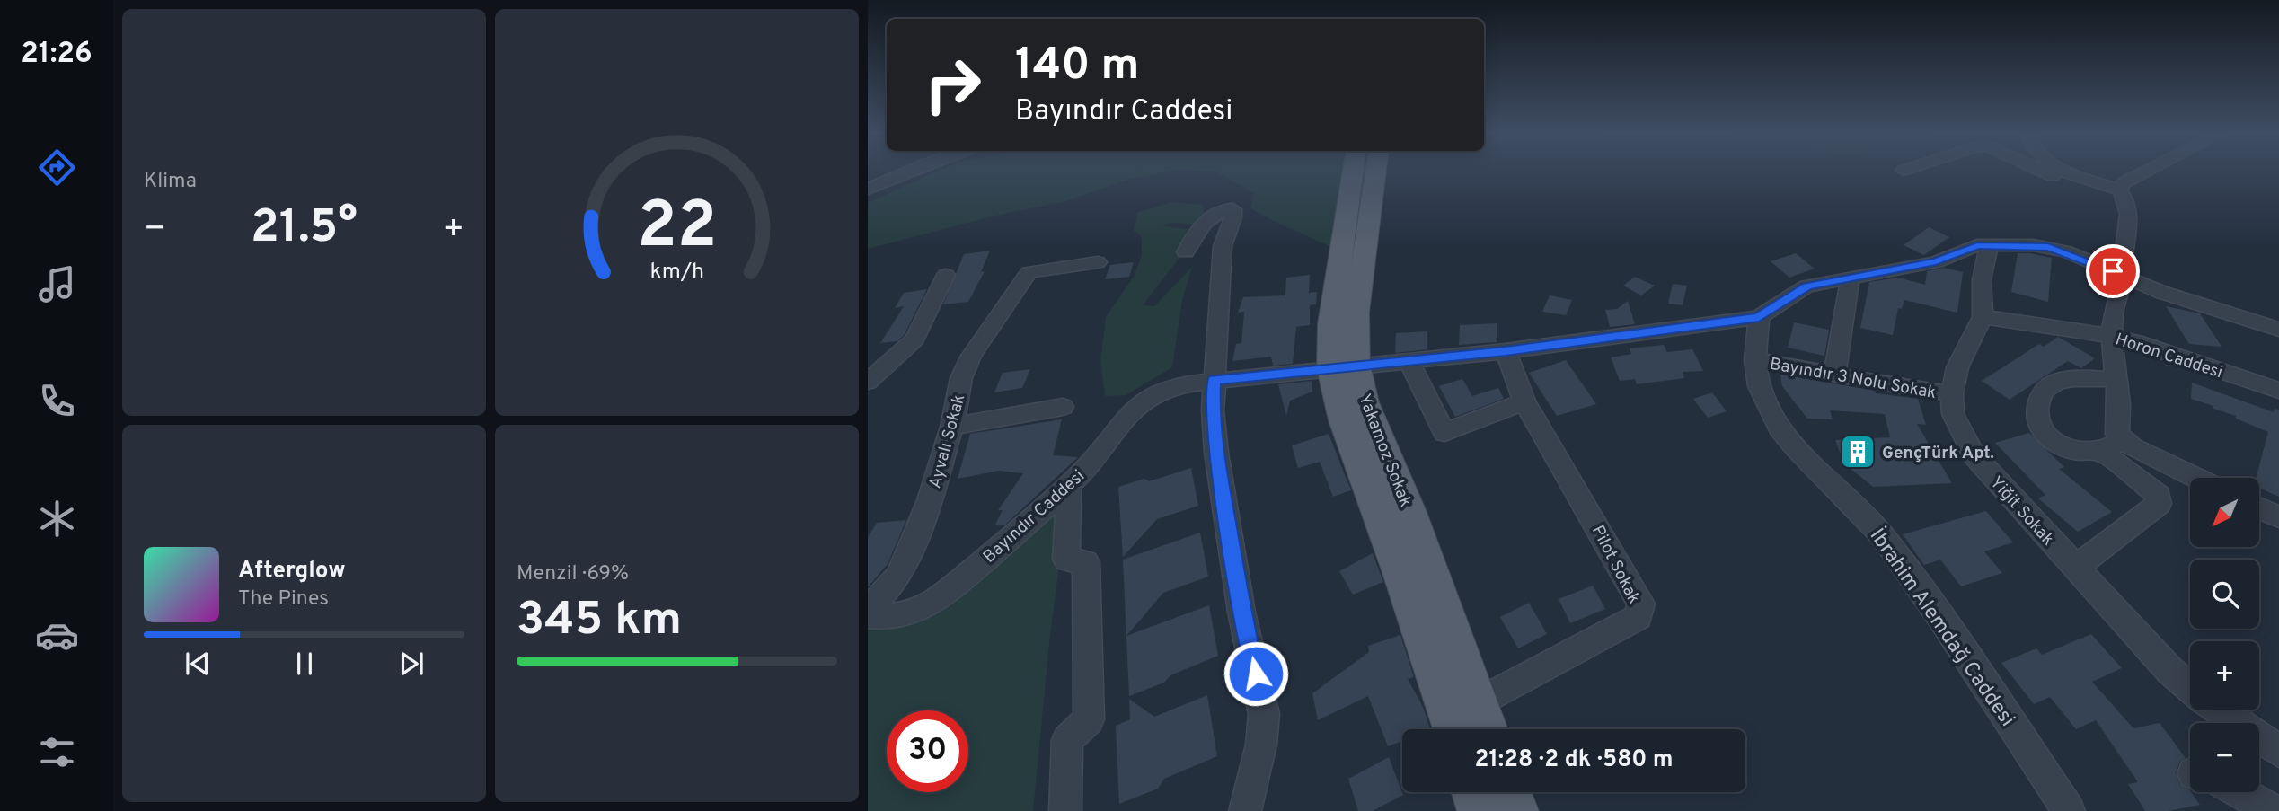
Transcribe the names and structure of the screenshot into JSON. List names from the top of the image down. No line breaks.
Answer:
{"streets":{"main road":["Yakamoz Sokak"],"street":["Horon Caddesi","Bayındır 3 Nolu Sokak","Ayvalı Sokak","Yiğit Sokak","Bayındır Caddesi","Pilot Sokak","İbrahim Alemdağ Caddesi"]},"crossings":[["Horon Caddesi","Yiğit Sokak"],["Bayındır 3 Nolu Sokak","Yiğit Sokak"],["Bayındır 3 Nolu Sokak","İbrahim Alemdağ Caddesi"],["Yakamoz Sokak","Bayındır Caddesi"],["Yakamoz Sokak","Pilot Sokak"],["Yiğit Sokak","Bayındır Caddesi"],["Bayındır Caddesi","Pilot Sokak"],["Bayındır Caddesi","İbrahim Alemdağ Caddesi"]],"places":{"building":["GençTürk Apt."]},"north":"bottom left","page":{"tabs":"21:26","tile":["Klima",["Menzil · 69%","345 km"]],"turn":["140 m","Bayındır Caddesi"],"heat":["−","21.5°","+"],"map_buttons":["+","−"],"song":["Afterglow","The Pines"],"limit":"30","trip":"21:28 · 2 dk · 580 m","gauge":["22","km/h"]}}
